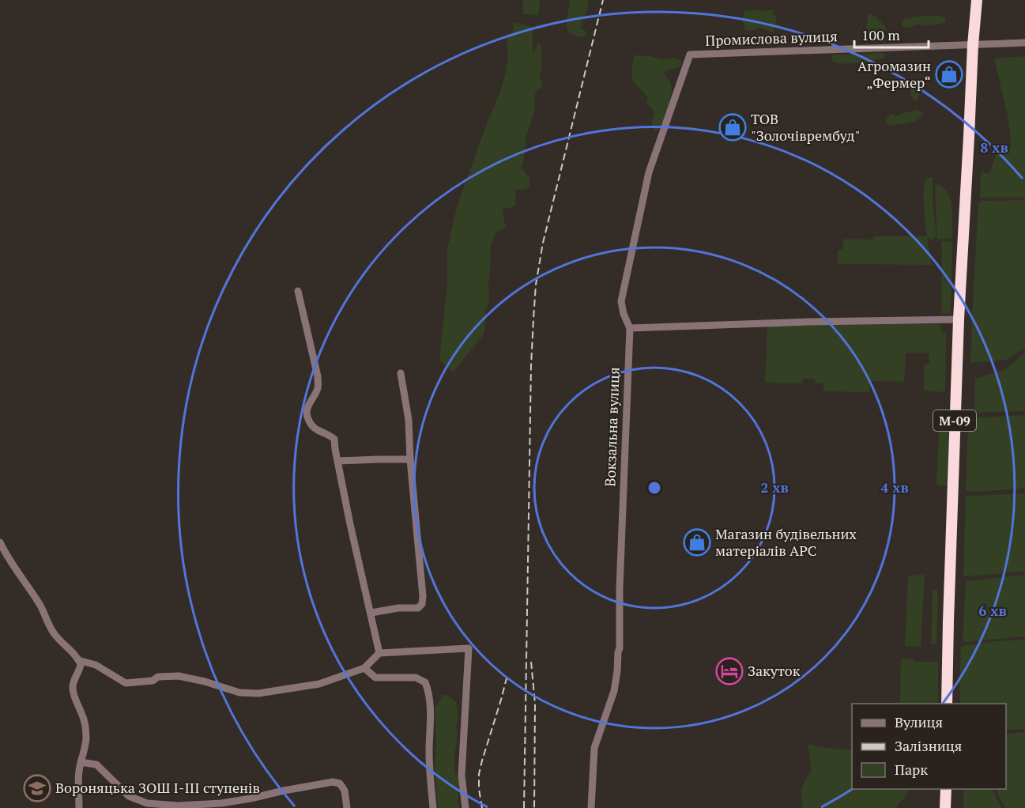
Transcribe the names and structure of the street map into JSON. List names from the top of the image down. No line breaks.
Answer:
{"streets":{"highway":["М-09"],"street":["Промислова вулиця","Вокзальна вулиця"]},"crossings":[["Промислова вулиця","М-09"],["Промислова вулиця","Вокзальна вулиця"]],"places":{"shop":["Агромазин „Фермер“","ТОВ \"Золочіврембуд\"","Магазин будівельних матеріалів APC"],"hotel":["Закуток"],"school or university":["Вороняцька ЗОШ І-ІІІ ступенів"]},"legend":["Вулиця","Залізниця","Парк"],"scale_bar":"100 m","rings":["8 хв","2 хв","4 хв","6 хв"]}
